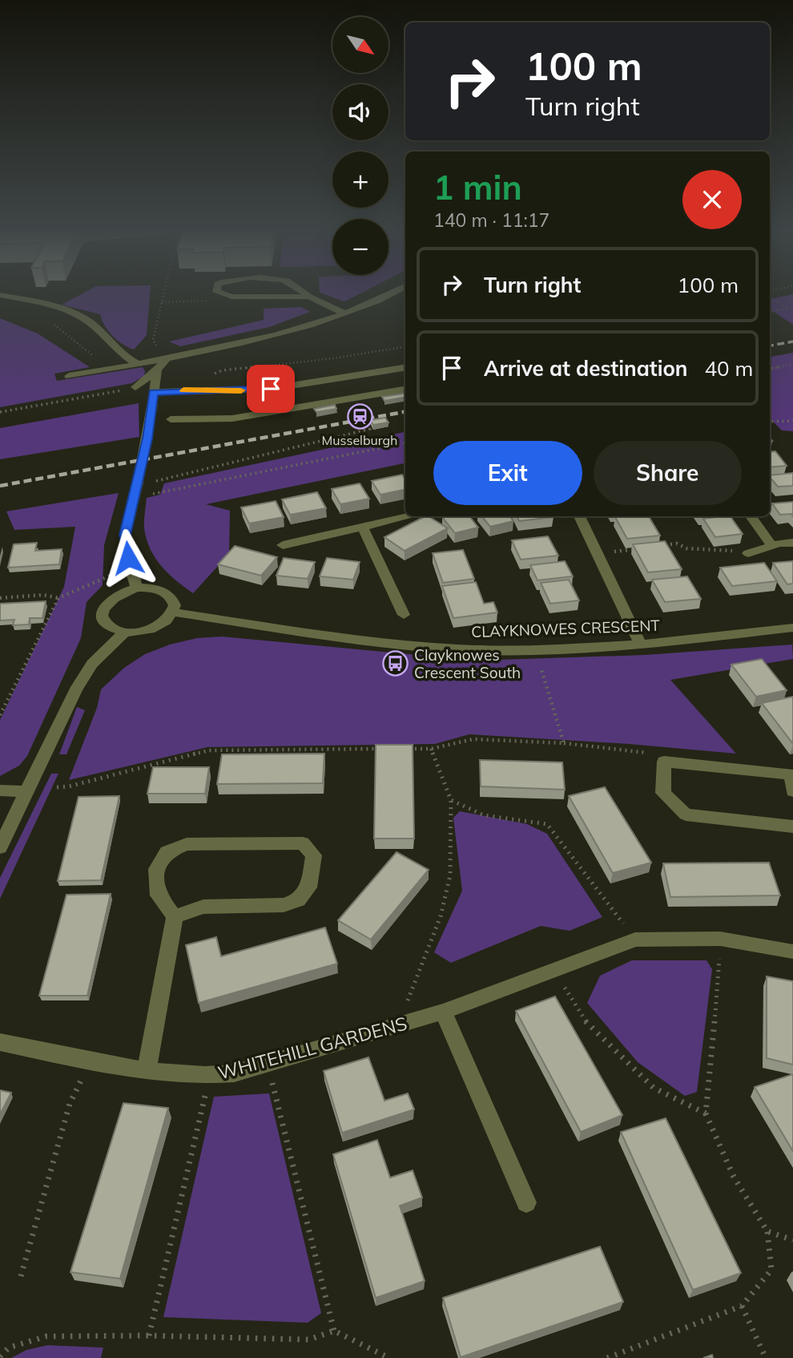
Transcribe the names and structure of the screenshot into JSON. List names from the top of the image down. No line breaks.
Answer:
{"streets":{"street":["CLAYKNOWES CRESCENT","WHITEHILL GARDENS"]},"places":{"station":["Musselburgh"],"bus stop":["Clayknowes Crescent South"]},"north":"bottom right","page":{"map_buttons":["+","−"],"turn":["100 m","Turn right"],"heading":["1 min","140 m · 11:17"],"list":[{"name":"Turn right","value":"100 m"},{"name":"Arrive at destination","value":"40 m"}],"buttons":["Exit","Share"]}}
